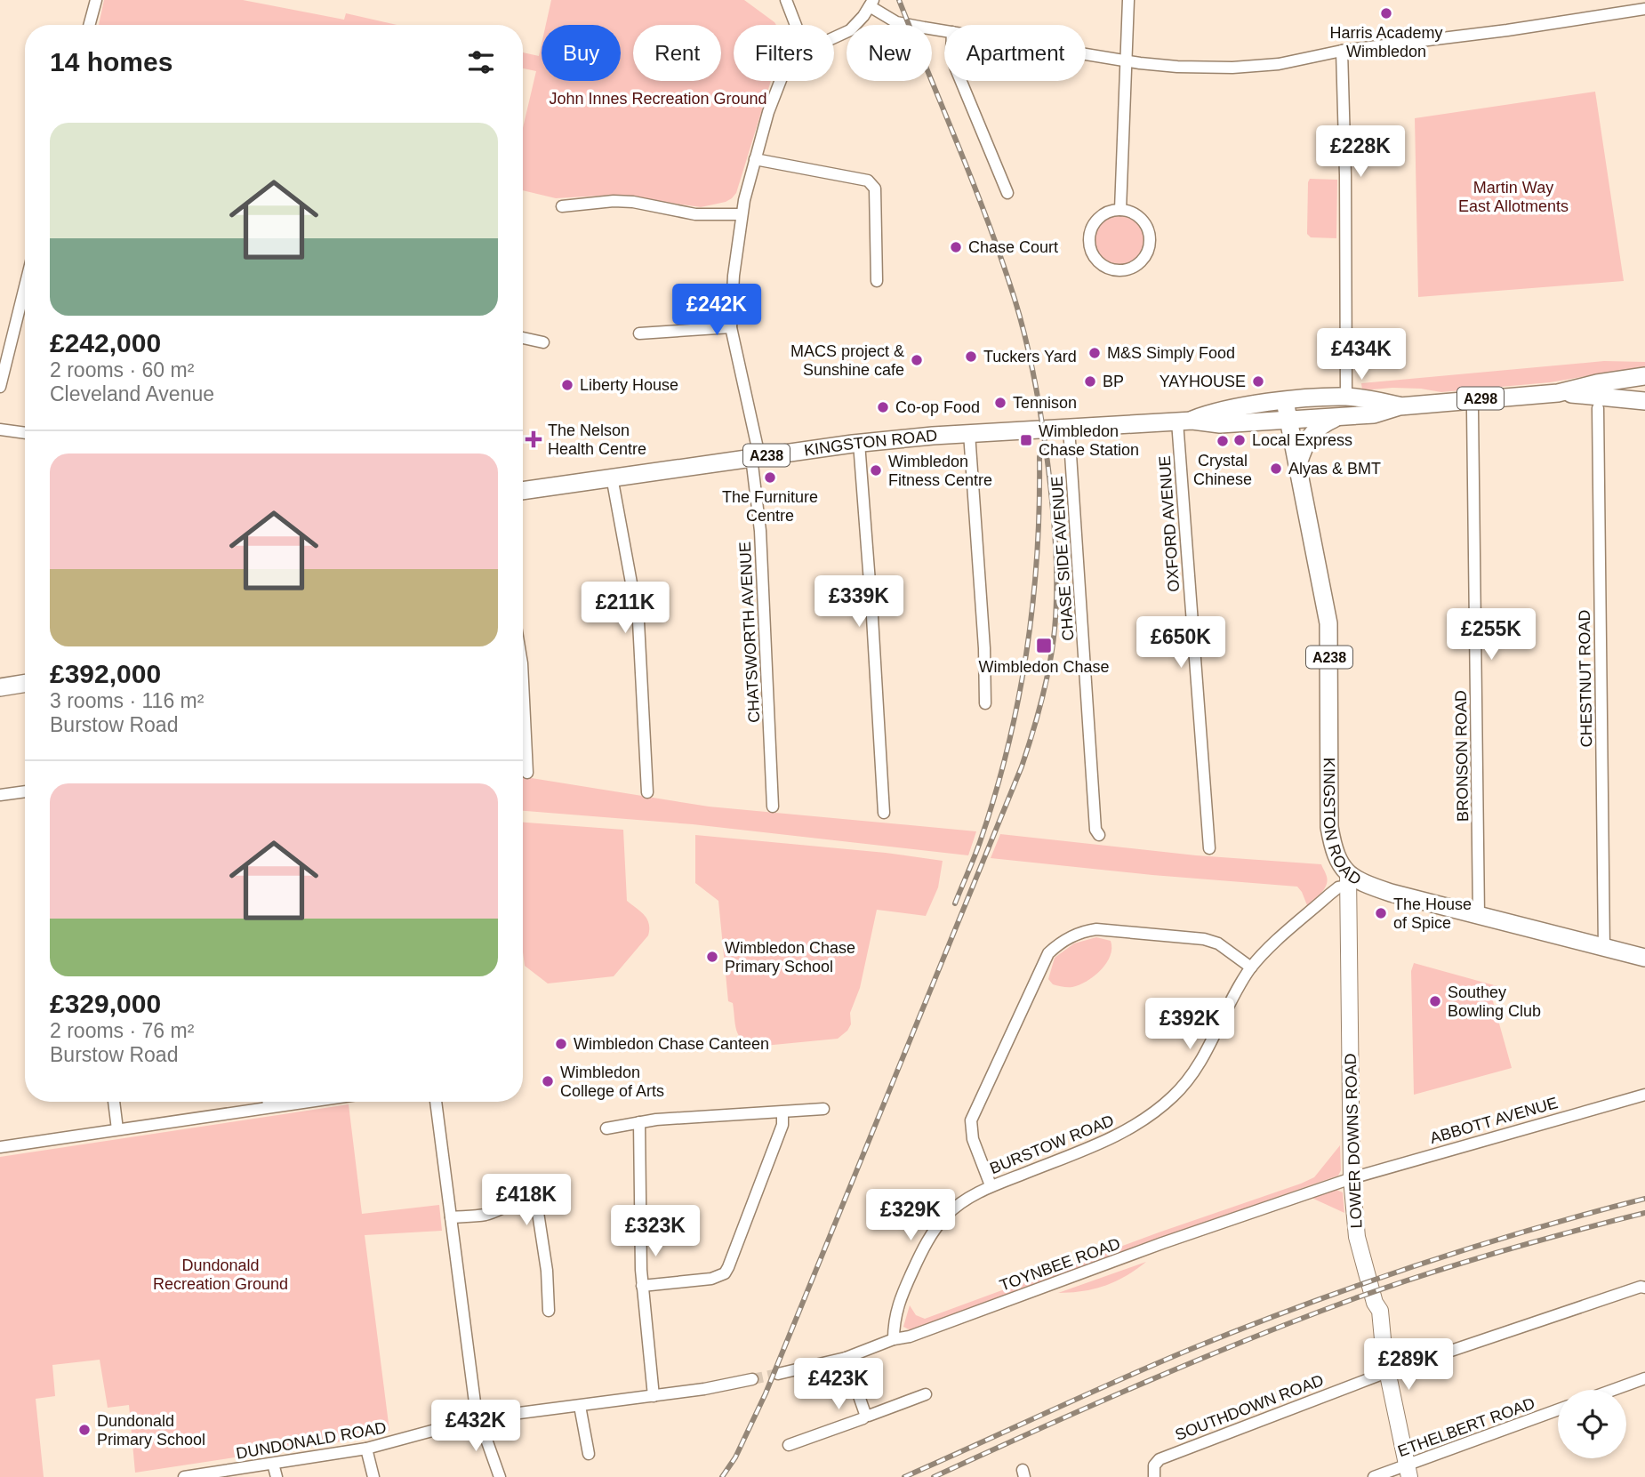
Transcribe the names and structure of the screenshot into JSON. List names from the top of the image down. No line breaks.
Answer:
{"streets":{"main road":["A298","KINGSTON ROAD","A238"],"street":["OXFORD AVENUE","CHASE SIDE AVENUE","CHATSWORTH AVENUE","CHESTNUT ROAD","BRONSON ROAD","ABBOTT AVENUE","LOWER DOWNS ROAD","BURSTOW ROAD","TOYNBEE ROAD","SOUTHDOWN ROAD","ETHELBERT ROAD","DUNDONALD ROAD"]},"crossings":[["A298","KINGSTON ROAD"],["KINGSTON ROAD","OXFORD AVENUE"],["KINGSTON ROAD","CHASE SIDE AVENUE"],["KINGSTON ROAD","CHATSWORTH AVENUE"],["KINGSTON ROAD","CHESTNUT ROAD"],["KINGSTON ROAD","BRONSON ROAD"],["KINGSTON ROAD","LOWER DOWNS ROAD"],["KINGSTON ROAD","BURSTOW ROAD"],["ABBOTT AVENUE","LOWER DOWNS ROAD"],["ABBOTT AVENUE","TOYNBEE ROAD"],["LOWER DOWNS ROAD","BURSTOW ROAD"],["LOWER DOWNS ROAD","TOYNBEE ROAD"],["LOWER DOWNS ROAD","SOUTHDOWN ROAD"],["LOWER DOWNS ROAD","ETHELBERT ROAD"],["BURSTOW ROAD","TOYNBEE ROAD"]],"parks":["John Innes Recreation Ground","Martin Way East Allotments","Dundonald Recreation Ground"],"places":{"other":["Harris Academy Wimbledon","Chase Court","M&S Simply Food","Tuckers Yard","MACS project & Sunshine cafe","BP","YAYHOUSE","Liberty House","Tennison","Co-op Food","Local Express","Crystal Chinese","Alyas & BMT","Wimbledon Fitness Centre","The Furniture Centre","The House of Spice","Wimbledon Chase Primary School","Southey Bowling Club","Wimbledon Chase Canteen","Wimbledon College of Arts","Dundonald Primary School"],"health":["The Nelson Health Centre"],"transit":["Wimbledon Chase Station","Wimbledon Chase"]},"page":{"chip":["Buy","Rent","Filters","New","Apartment"],"heading":"14 homes","list":[{"name":"£242,000","note":"2 rooms · 60 m² · Cleveland Avenue"},{"name":"£392,000","note":"3 rooms · 116 m² · Burstow Road"},{"name":"£329,000","note":"2 rooms · 76 m² · Burstow Road"}],"price":["£228K","£242K","£434K","£339K","£211K","£255K","£650K","£392K","£418K","£329K","£323K","£289K","£423K","£432K"]}}
